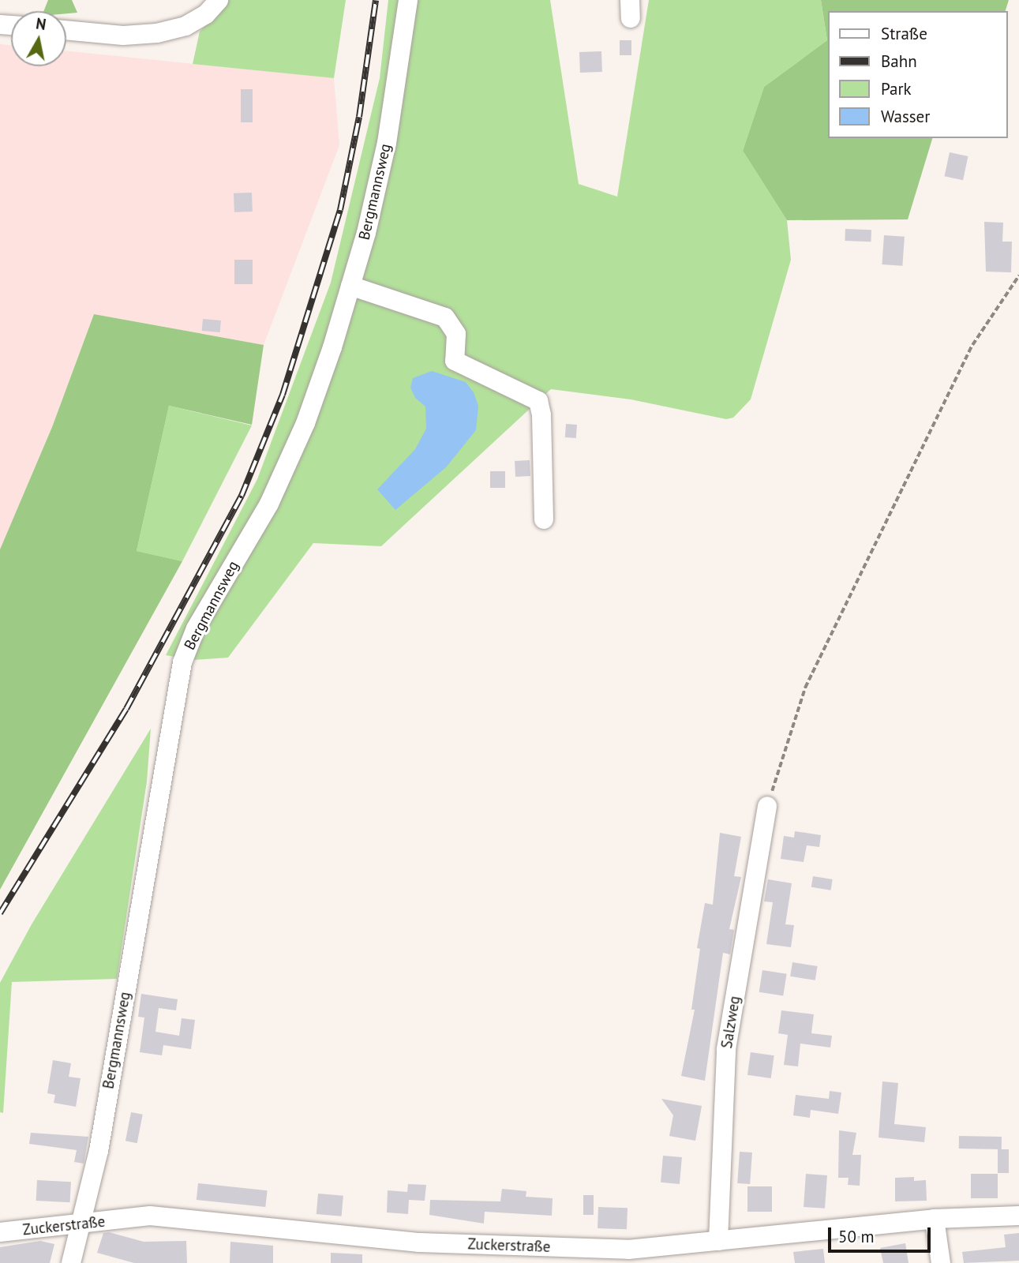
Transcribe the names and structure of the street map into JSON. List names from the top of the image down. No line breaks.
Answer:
{"streets":{"street":["Bergmannsweg","Salzweg","Zuckerstraße"]},"crossings":[["Bergmannsweg","Zuckerstraße"],["Salzweg","Zuckerstraße"]],"legend":["Straße","Bahn","Park","Wasser"],"scale_bar":"50 m","north":"top"}
